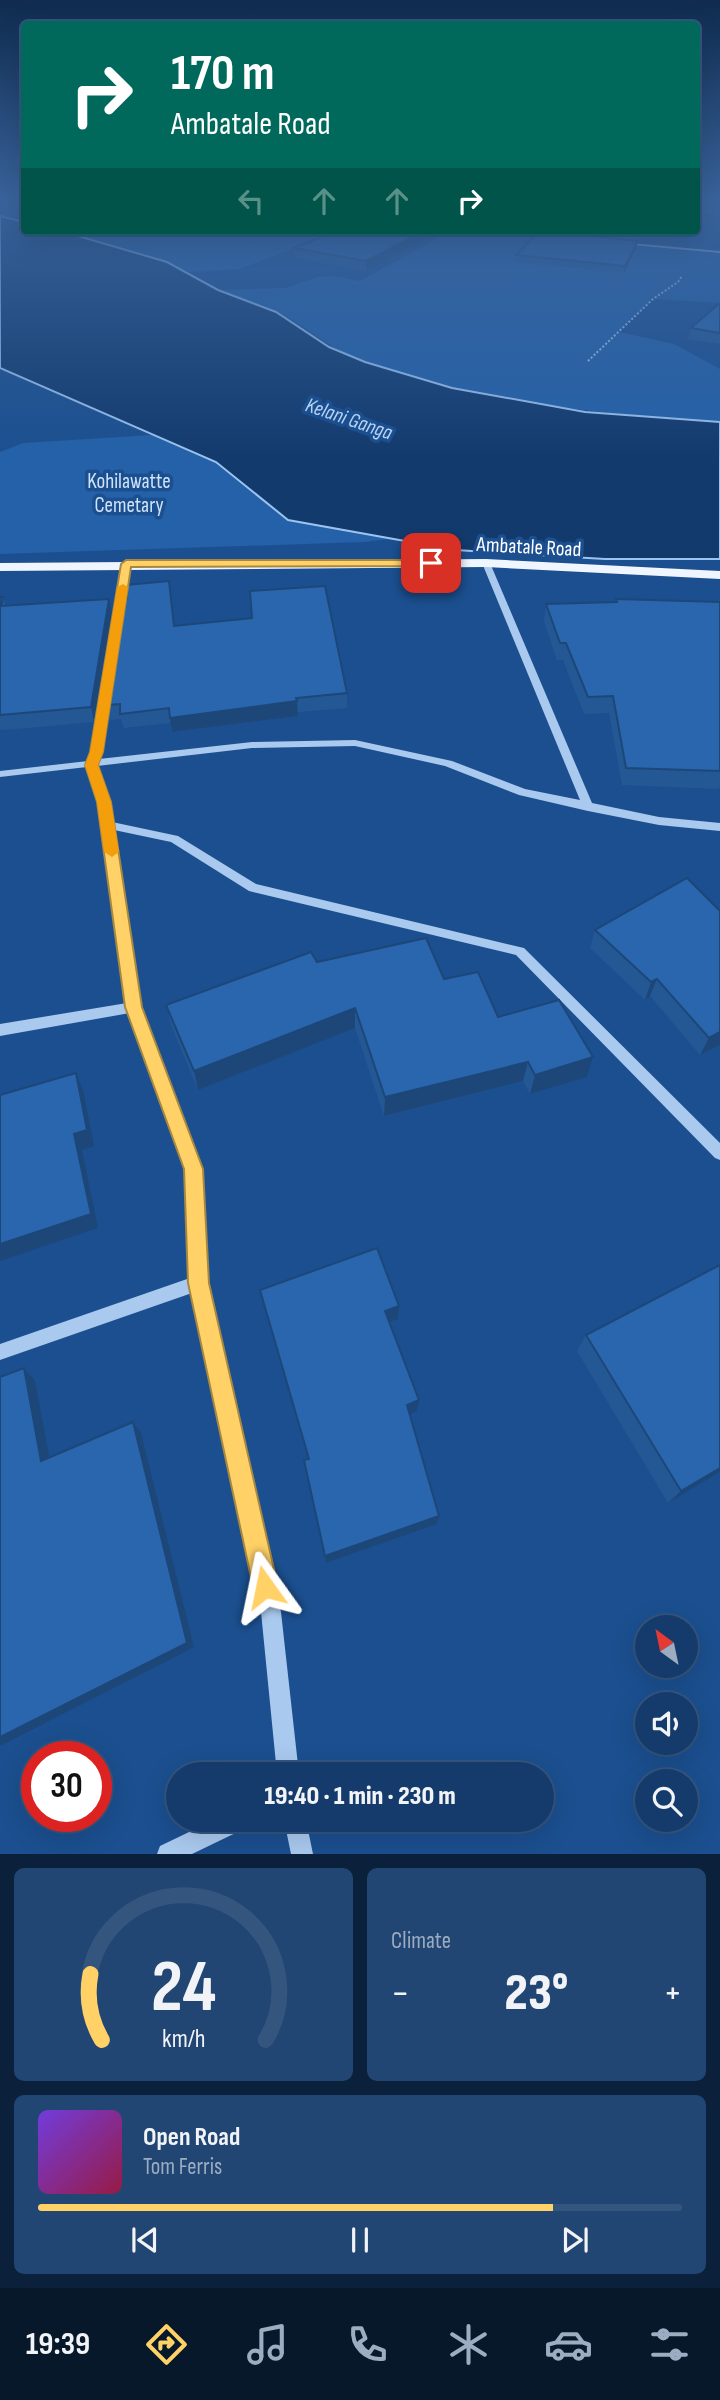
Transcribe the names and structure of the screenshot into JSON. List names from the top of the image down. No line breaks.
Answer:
{"streets":{"main road":["Ambatale Road"]},"water":["Kelani Ganga"],"parks":["Kohilawatte Cemetary"],"north":"top left","page":{"turn":["170 m","Ambatale Road"],"limit":"30","trip":"19:40 · 1 min · 230 m","tile":"Climate","heat":["−","23°","+"],"song":["Open Road","Tom Ferris"],"tabs":"19:39","gauge":["24","km/h"]}}
